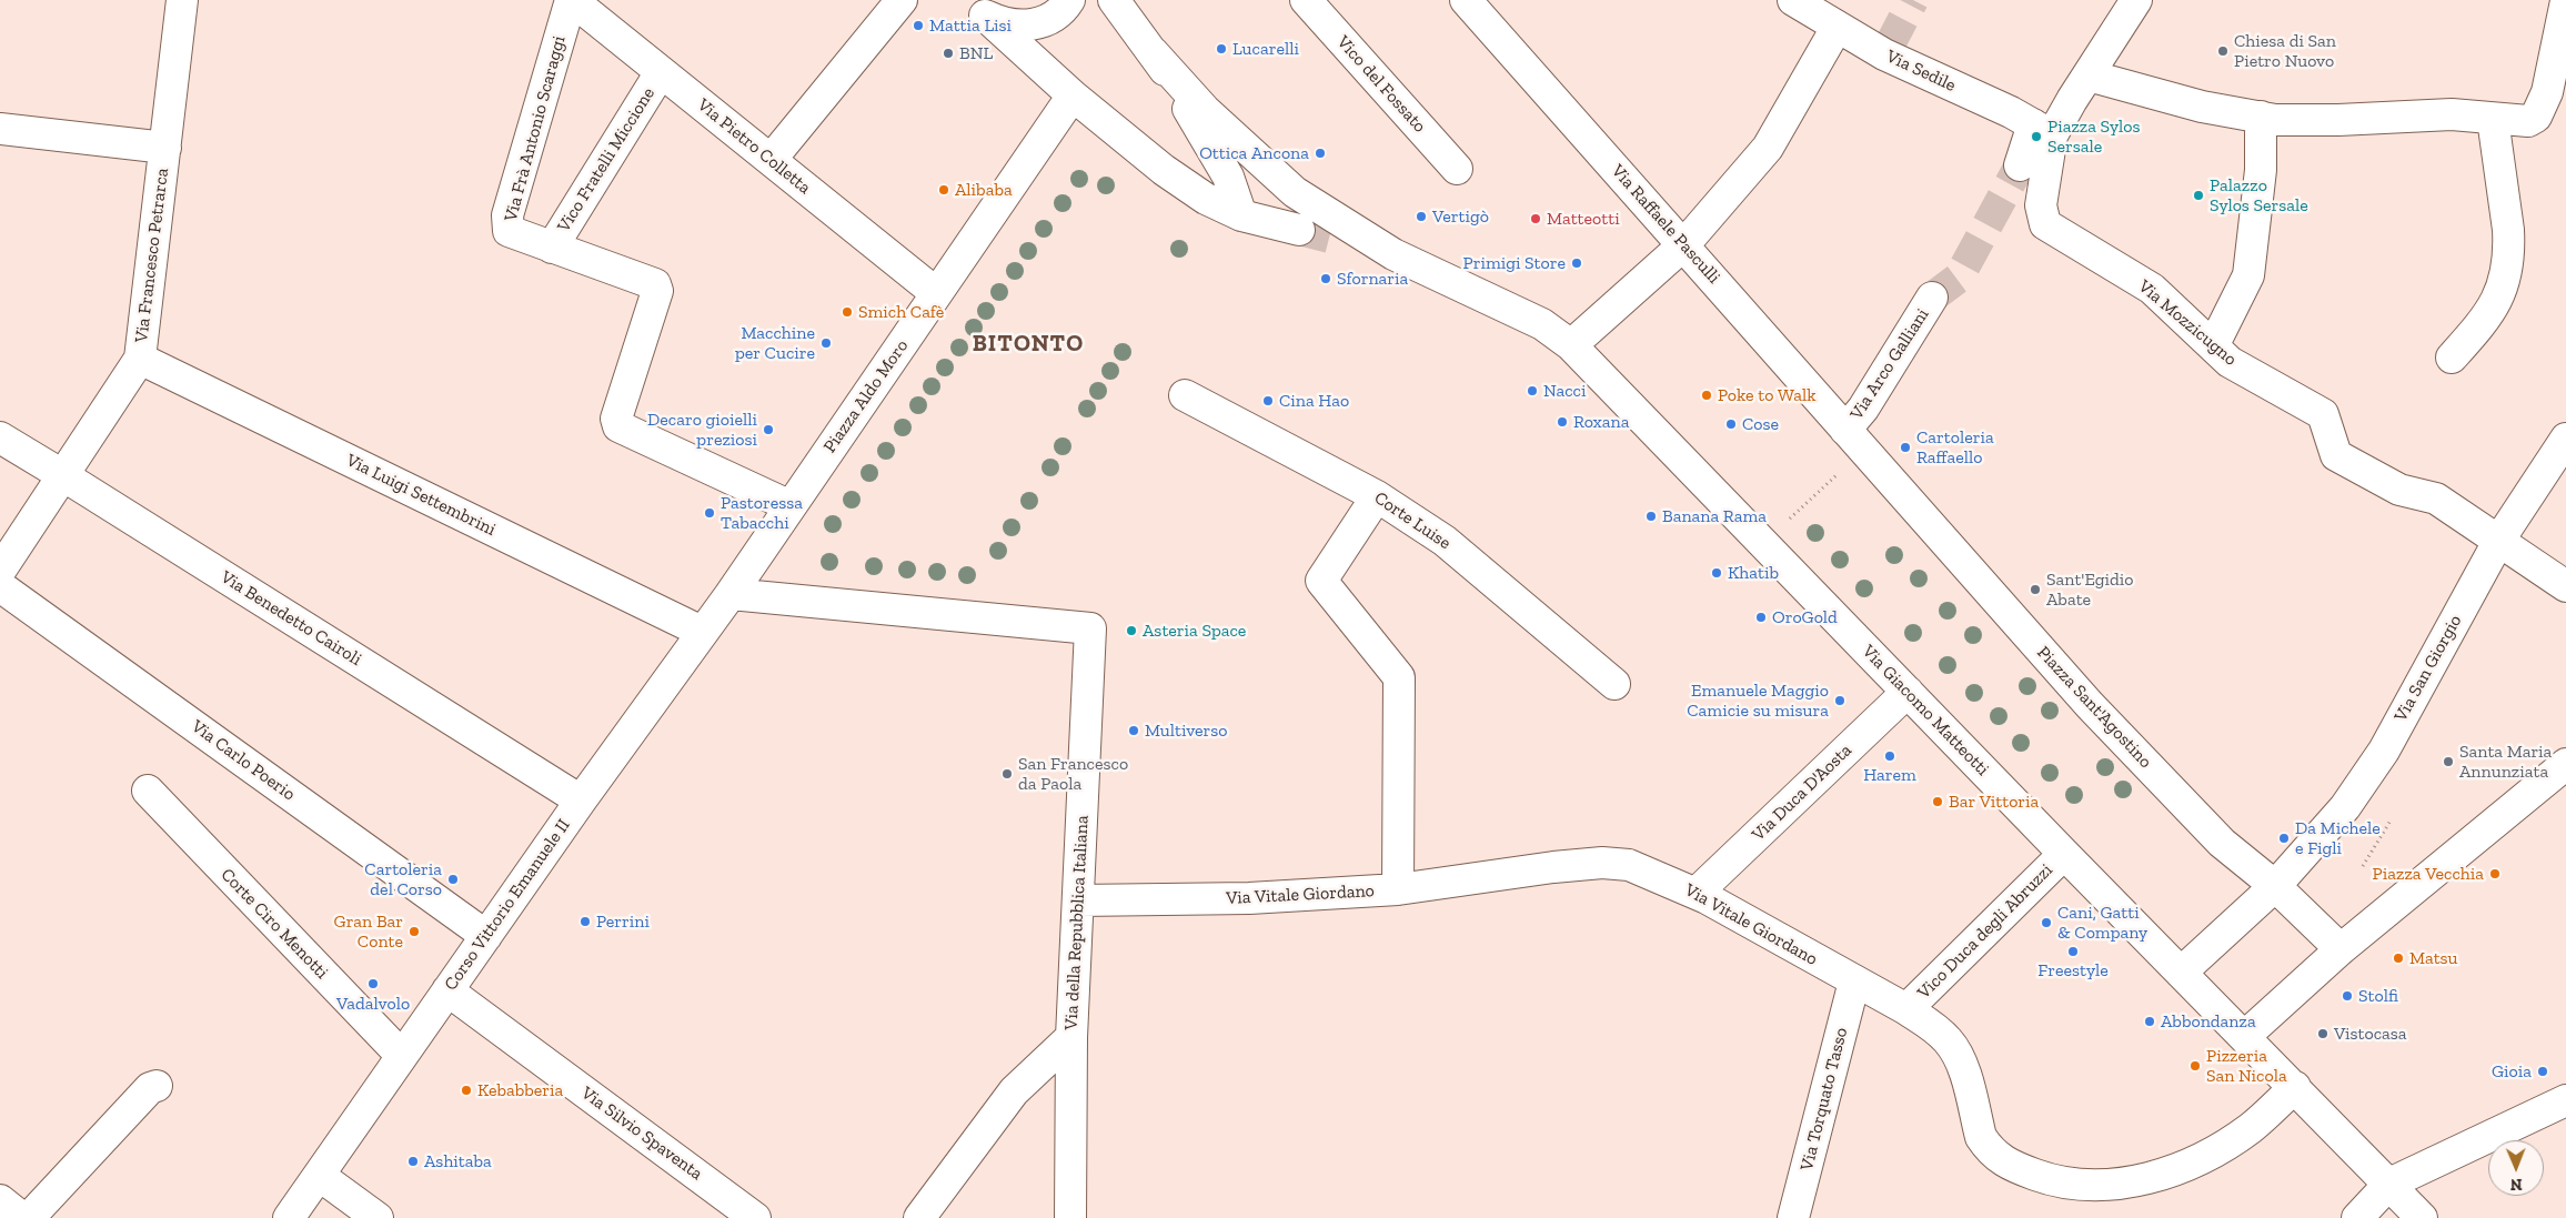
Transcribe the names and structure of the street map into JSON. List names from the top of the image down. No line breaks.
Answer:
{"streets":{"street":["Via Sedile","Vico del Fossato","Via Frà Antonio Scaraggi","Via Pietro Colletta","Vico Fratelli Miccione","Via Raffaele Pasculli","Via Francesco Petrarca","Via Mozzicugno","Via Arco Galliani","Piazza Aldo Moro","Via Luigi Settembrini","Corte Luise","Via Benedetto Cairoli","Via San Giorgio","Piazza Sant'Agostino","Via Giacomo Matteotti","Via Carlo Poerio","Via Duca D'Aosta","Via Vitale Giordano","Corso Vittorio Emanuele II","Via della Repubblica Italiana","Corte Ciro Menotti","Vico Duca degli Abruzzi","Via Torquato Tasso","Via Silvio Spaventa"]},"crossings":[["Via Sedile","Via Mozzicugno"],["Via Frà Antonio Scaraggi","Via Pietro Colletta"],["Via Frà Antonio Scaraggi","Vico Fratelli Miccione"],["Via Frà Antonio Scaraggi","Piazza Aldo Moro"],["Via Pietro Colletta","Vico Fratelli Miccione"],["Via Pietro Colletta","Piazza Aldo Moro"],["Via Raffaele Pasculli","Via Arco Galliani"],["Via Raffaele Pasculli","Piazza Sant'Agostino"],["Via Francesco Petrarca","Via Luigi Settembrini"],["Via Francesco Petrarca","Via Benedetto Cairoli"],["Via Mozzicugno","Via San Giorgio"],["Via Arco Galliani","Piazza Sant'Agostino"],["Piazza Aldo Moro","Corso Vittorio Emanuele II"],["Piazza Aldo Moro","Via della Repubblica Italiana"],["Via Luigi Settembrini","Corso Vittorio Emanuele II"],["Via Benedetto Cairoli","Corso Vittorio Emanuele II"],["Via San Giorgio","Piazza Sant'Agostino"],["Via San Giorgio","Via Giacomo Matteotti"],["Via Giacomo Matteotti","Via Duca D'Aosta"],["Via Giacomo Matteotti","Via Vitale Giordano"],["Via Giacomo Matteotti","Vico Duca degli Abruzzi"],["Via Carlo Poerio","Corso Vittorio Emanuele II"],["Via Duca D'Aosta","Via Vitale Giordano"],["Via Vitale Giordano","Via della Repubblica Italiana"],["Via Vitale Giordano","Vico Duca degli Abruzzi"],["Via Vitale Giordano","Via Torquato Tasso"],["Corso Vittorio Emanuele II","Via della Repubblica Italiana"],["Corso Vittorio Emanuele II","Corte Ciro Menotti"],["Corso Vittorio Emanuele II","Via Silvio Spaventa"]],"districts":["BITONTO"],"places":["Mattia Lisi","Lucarelli","Chiesa di San Pietro Nuovo","BNL","Piazza Sylos Sersale","Ottica Ancona","Alibaba","Palazzo Sylos Sersale","Vertigò","Matteotti","Primigi Store","Sfornaria","Smich Cafè","Macchine per Cucire","Nacci","Poke to Walk","Cina Hao","Roxana","Cose","Decaro gioielli preziosi","Cartoleria Raffaello","Pastoressa Tabacchi","Banana Rama","Khatib","Sant'Egidio Abate","OroGold","Asteria Space","Emanuele Maggio Camicie su misura","Multiverso","Harem","Santa Maria Annunziata","San Francesco da Paola","Bar Vittoria","Da Michele e Figli","Piazza Vecchia","Cartoleria del Corso","Perrini","Cani, Gatti & Company","Gran Bar Conte","Freestyle","Matsu","Vadalvolo","Stolfi","Abbondanza","Vistocasa","Pizzeria San Nicola","Gioia","Kebabberia","Ashitaba"],"north":"bottom"}
